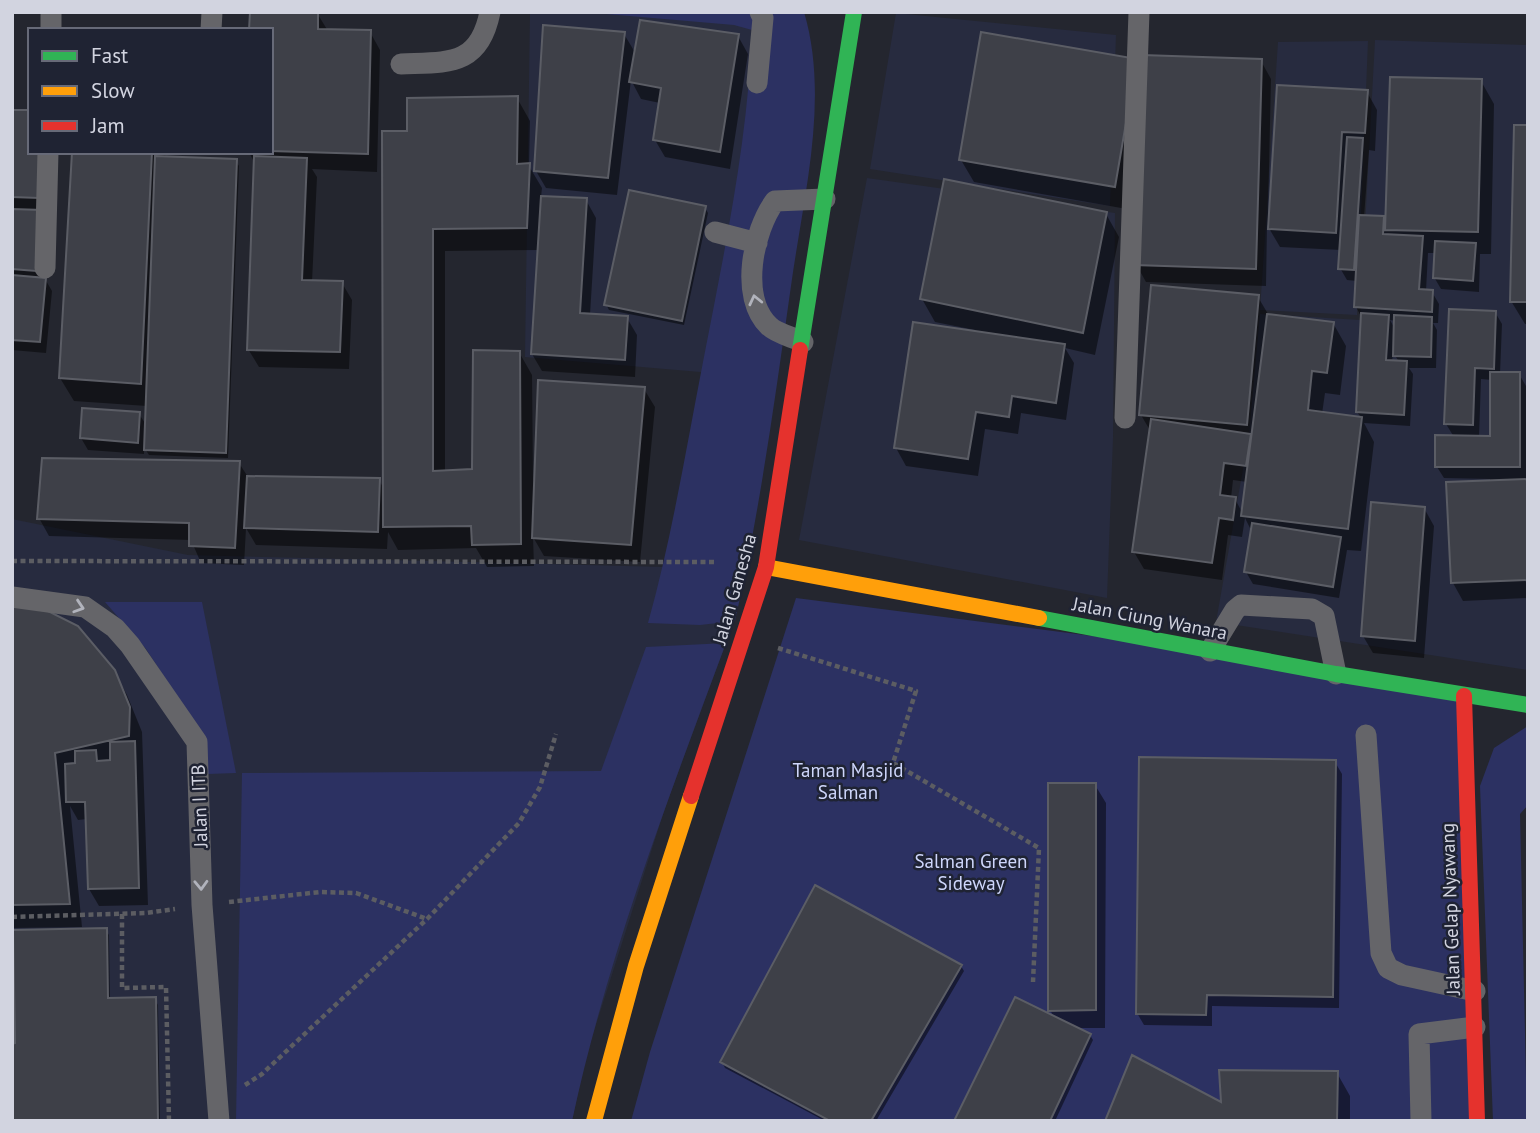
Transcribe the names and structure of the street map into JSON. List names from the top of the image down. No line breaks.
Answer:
{"streets":{"street":["Jalan Ganesha","Jalan Ciung Wanara","Jalan Gelap Nyawang"],"lane":["Jalan I ITB"]},"crossings":[["Jalan Ganesha","Jalan Ciung Wanara"],["Jalan Ciung Wanara","Jalan Gelap Nyawang"]],"one_way":["Jalan I ITB"],"parks":["Taman Masjid Salman","Salman Green Sideway"],"legend":["Fast","Slow","Jam"]}
